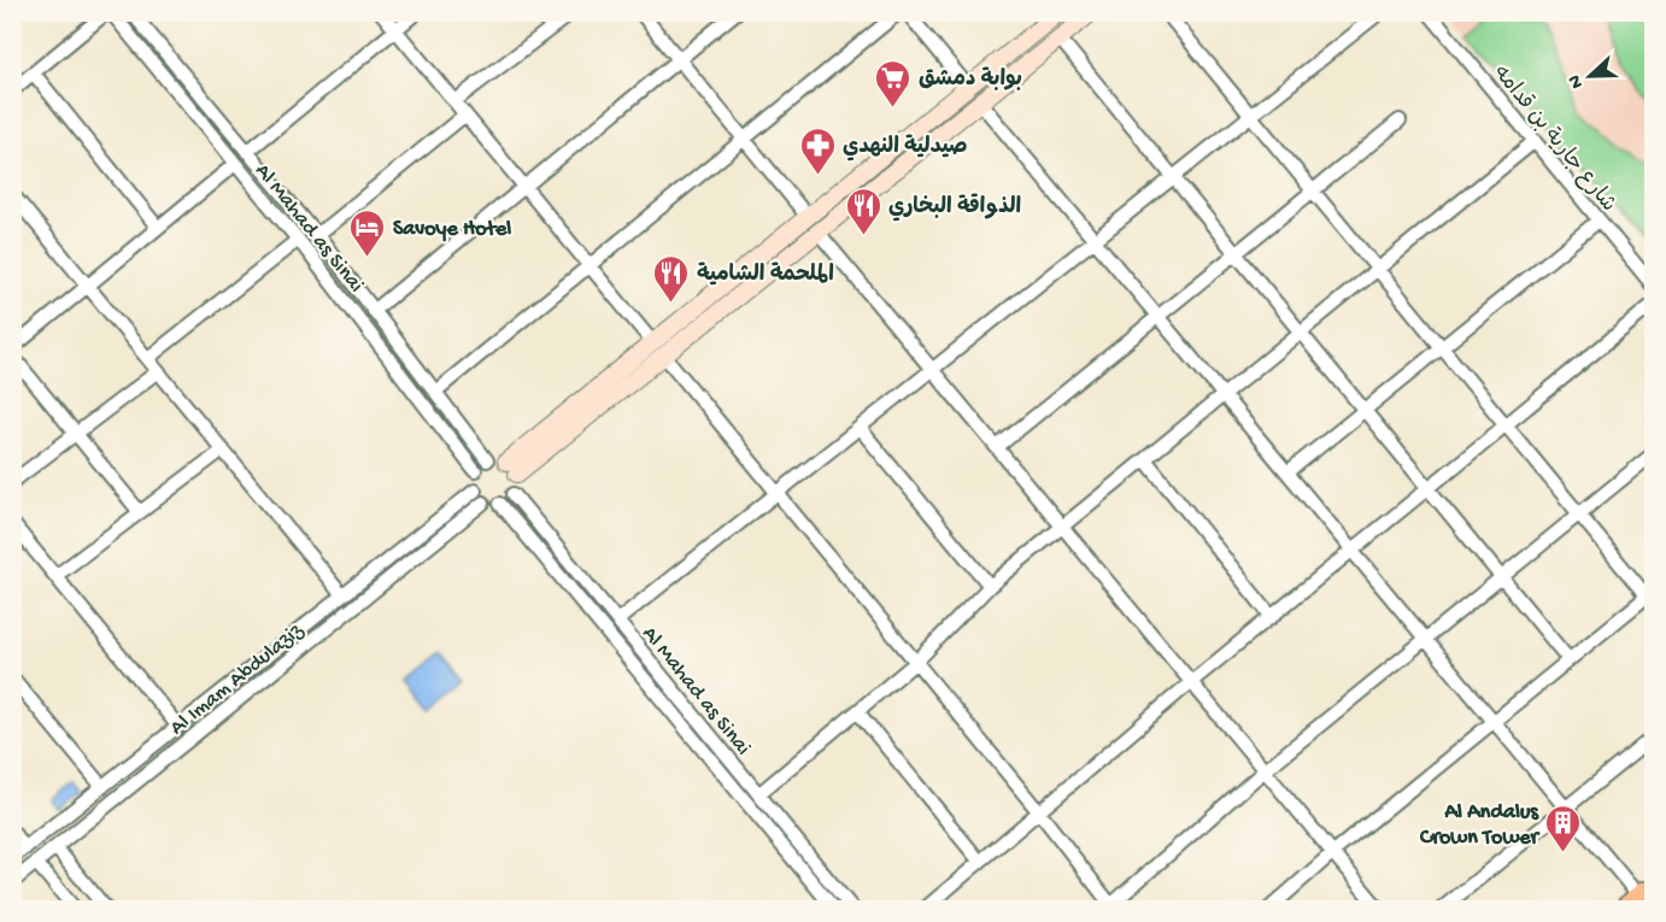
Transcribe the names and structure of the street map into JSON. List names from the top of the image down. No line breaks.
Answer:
{"streets":{"street":["شارع جارية بن قدامه","Al Mahad as Sinai","Al Imam Abdulaziz"]},"crossings":[["Al Mahad as Sinai","Al Imam Abdulaziz"]],"places":{"supermarket":["بوابة دمشق"],"pharmacy":["صيدلية النهدي"],"restaurant":["الذواقة البخاري","الملحمة الشامية"],"hotel":["Savoye Hotel"],"building":["Al Andalus Crown Tower"]},"north":"left"}
